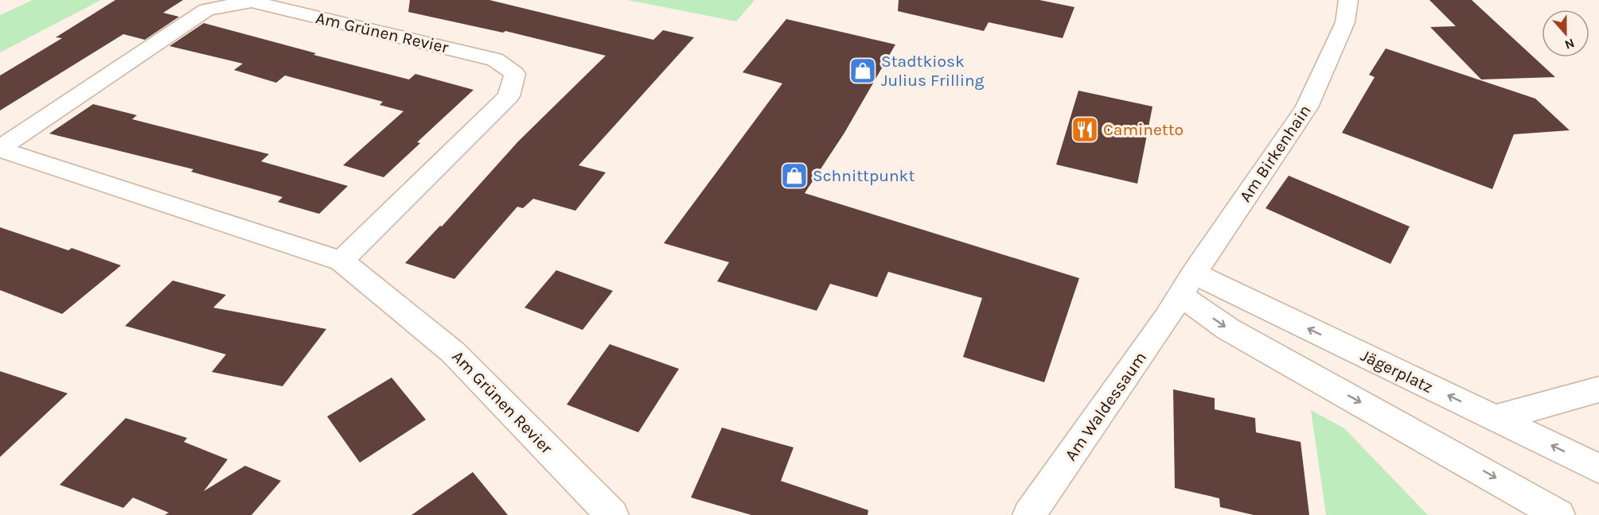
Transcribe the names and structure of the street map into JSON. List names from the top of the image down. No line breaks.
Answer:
{"streets":{"street":["Am Grünen Revier","Am Birkenhain","Jägerplatz","Am Waldessaum"]},"crossings":[["Am Birkenhain","Jägerplatz"],["Am Birkenhain","Am Waldessaum"],["Jägerplatz","Am Waldessaum"]],"places":{"shop":["Stadtkiosk Julius Frilling","Schnittpunkt"],"restaurant":["Caminetto"]},"north":"bottom"}
